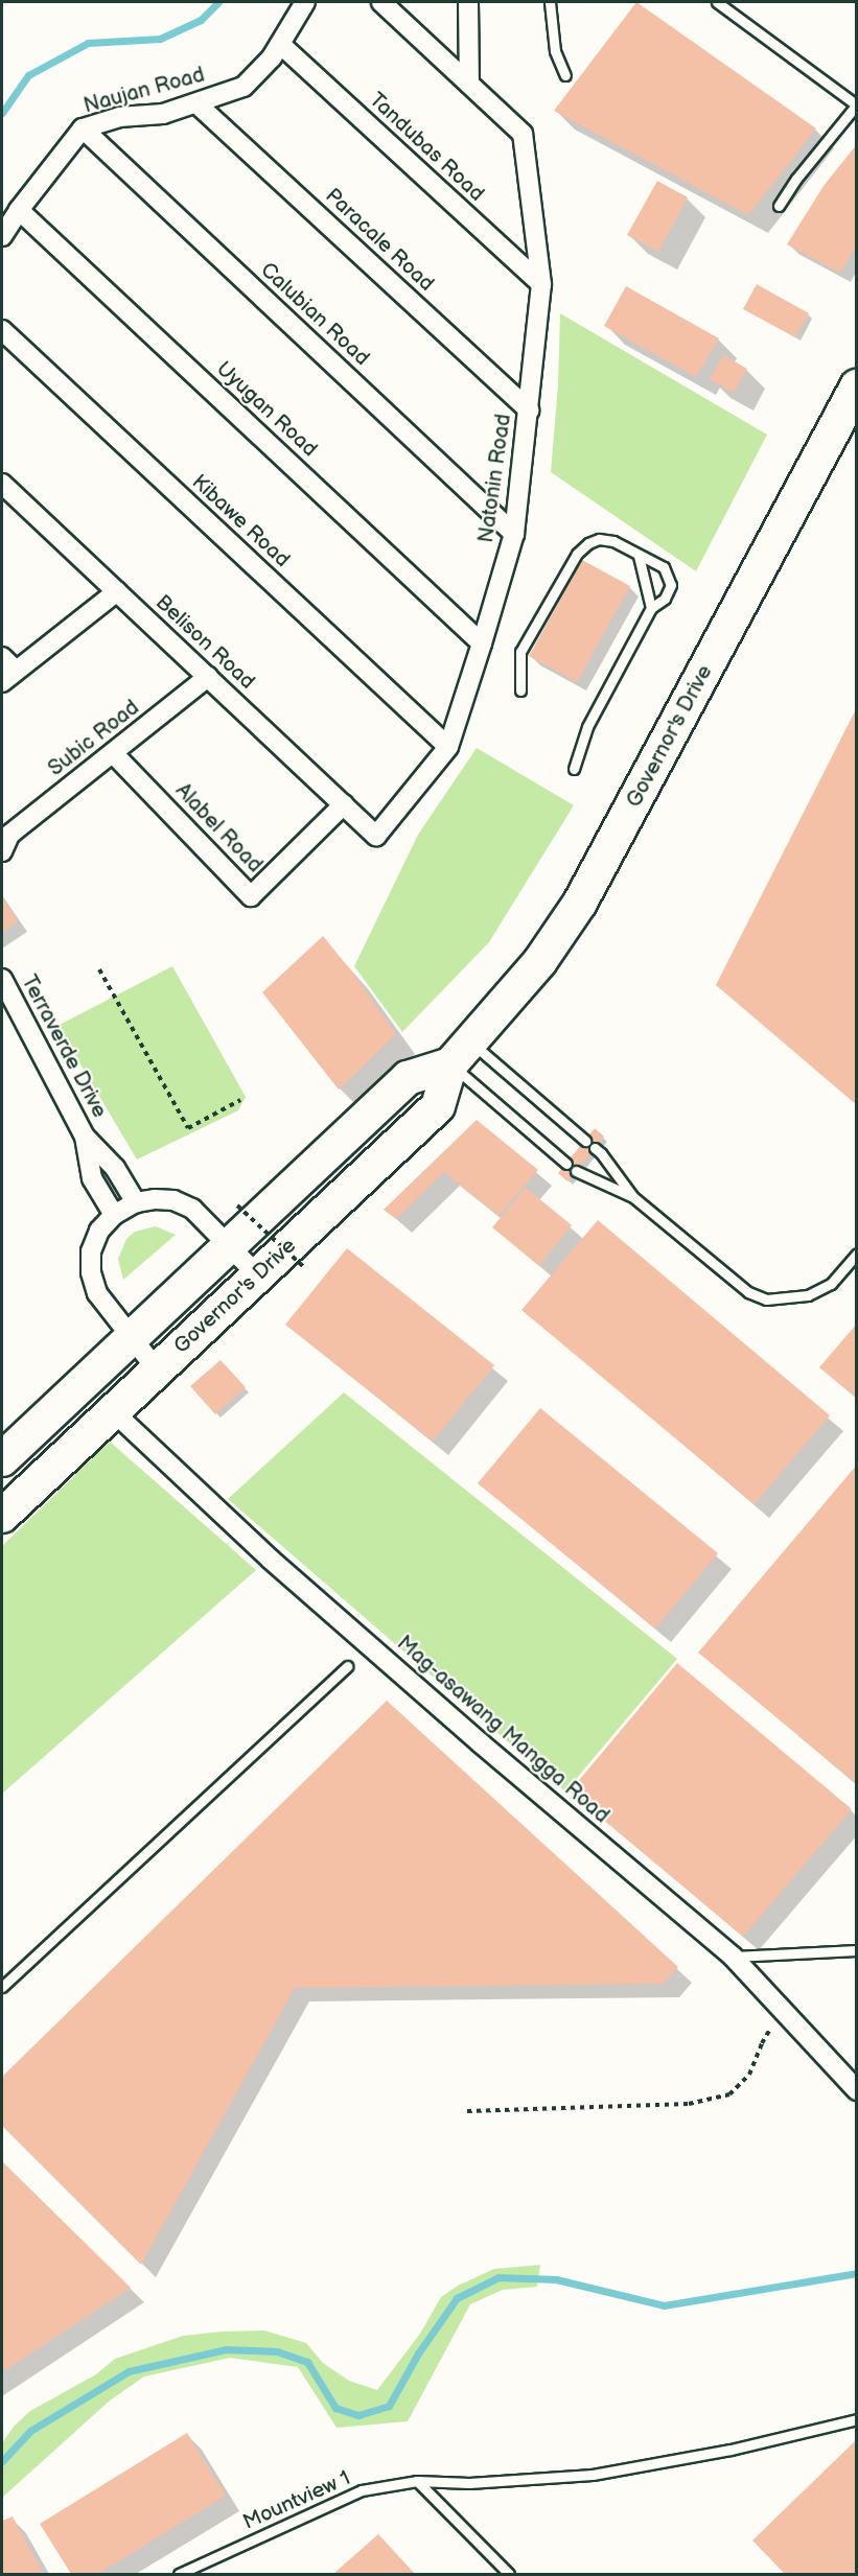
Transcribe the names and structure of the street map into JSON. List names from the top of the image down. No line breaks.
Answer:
{"streets":{"highway":["Governor's Drive"],"street":["Naujan Road","Tandubas Road","Paracale Road","Calubian Road","Uyugan Road","Natonin Road","Kibawe Road","Belison Road","Subic Road","Alabel Road","Terraverde Drive","Mag-asawang Mangga Road"],"lane":["Mountview 1"]},"crossings":[["Naujan Road","Tandubas Road"],["Naujan Road","Paracale Road"],["Naujan Road","Calubian Road"],["Naujan Road","Uyugan Road"],["Tandubas Road","Natonin Road"],["Paracale Road","Natonin Road"],["Calubian Road","Natonin Road"],["Uyugan Road","Natonin Road"],["Natonin Road","Kibawe Road"],["Natonin Road","Belison Road"],["Belison Road","Subic Road"],["Belison Road","Alabel Road"],["Governor's Drive","Mag-asawang Mangga Road"],["Subic Road","Alabel Road"]]}
